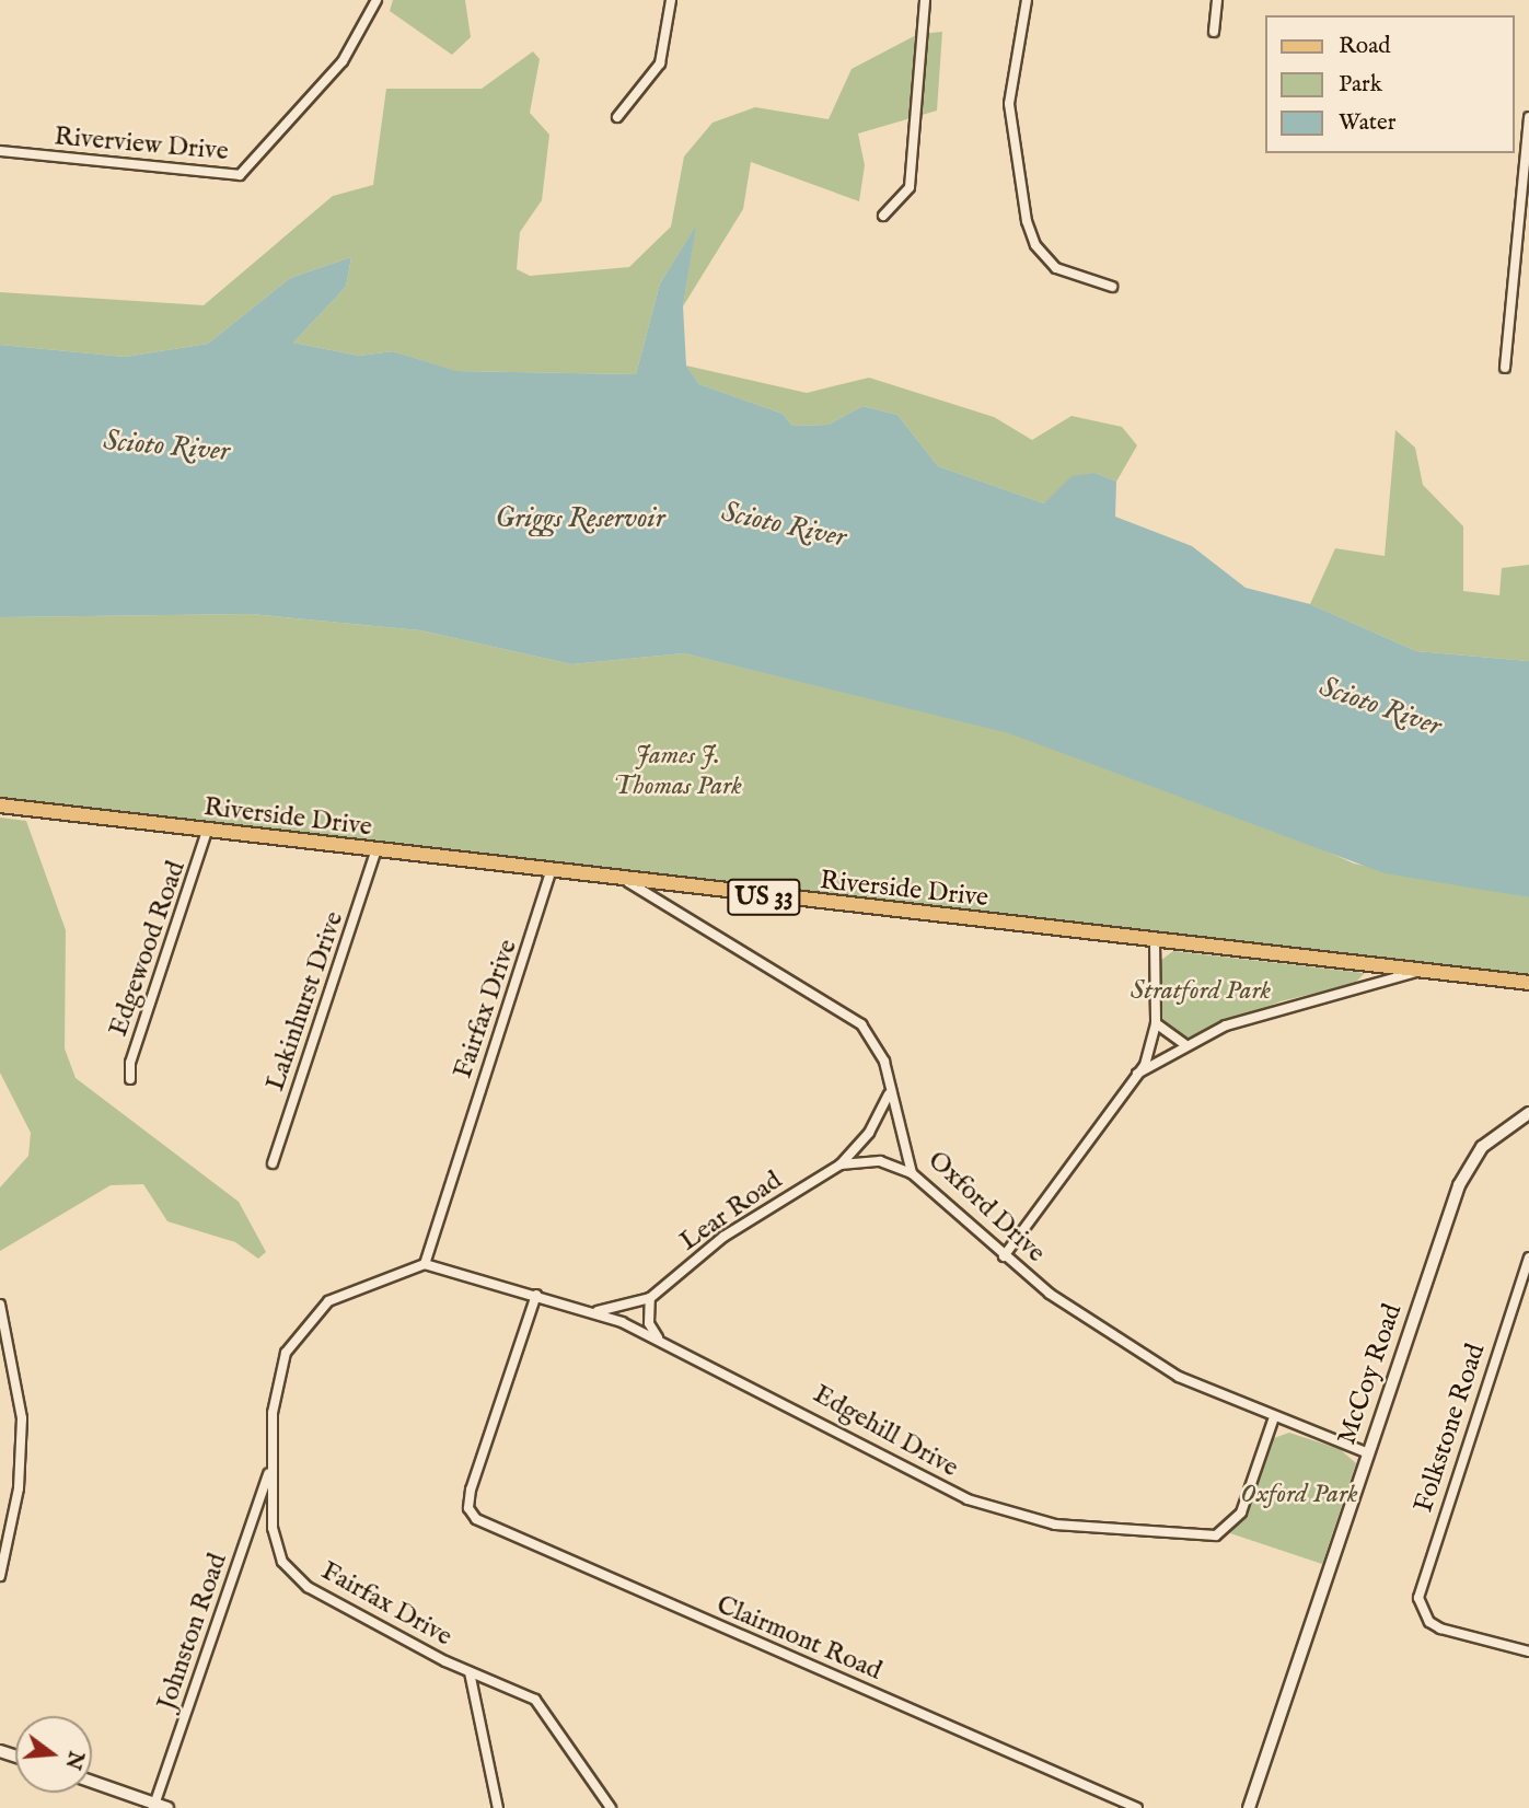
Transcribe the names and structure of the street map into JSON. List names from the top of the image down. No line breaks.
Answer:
{"streets":{"main road":["Riverside Drive","US 33","McCoy Road"],"street":["Riverview Drive","Edgewood Road","Lakinhurst Drive","Fairfax Drive","Oxford Drive","Lear Road","Folkstone Road","Edgehill Drive","Johnston Road","Clairmont Road"]},"crossings":[["Riverside Drive","Edgewood Road"],["Riverside Drive","Lakinhurst Drive"],["Riverside Drive","Fairfax Drive"],["Riverside Drive","Oxford Drive"],["Fairfax Drive","Edgehill Drive"],["Fairfax Drive","Johnston Road"],["Oxford Drive","Lear Road"],["Oxford Drive","McCoy Road"],["Oxford Drive","Edgehill Drive"],["Lear Road","Edgehill Drive"],["Edgehill Drive","Clairmont Road"]],"water":["Scioto River","Griggs Reservoir"],"parks":["James J. Thomas Park","Stratford Park","Oxford Park"],"legend":["Road","Park","Water"],"north":"right"}
